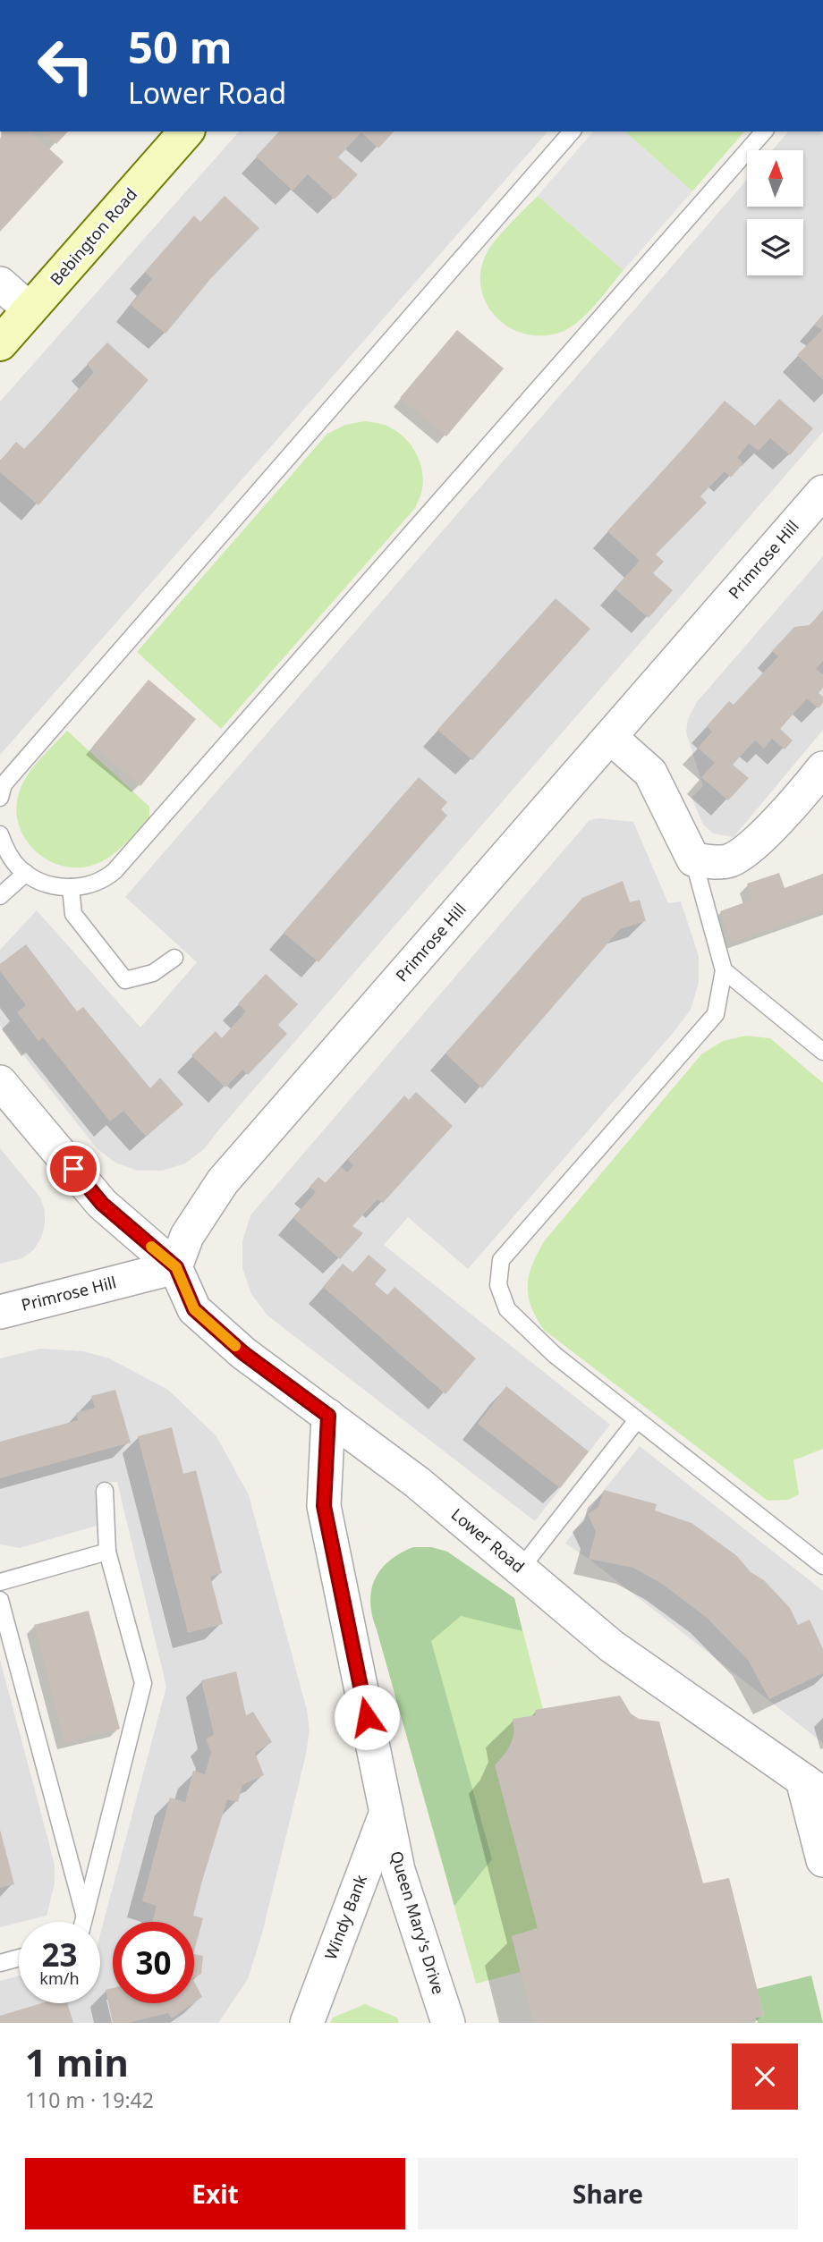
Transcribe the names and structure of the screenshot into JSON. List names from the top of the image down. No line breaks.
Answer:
{"streets":{"main road":["Bebington Road"],"street":["Primrose Hill","Lower Road","Windy Bank","Queen Mary's Drive"]},"crossings":[["Primrose Hill","Lower Road"],["Lower Road","Queen Mary's Drive"],["Windy Bank","Queen Mary's Drive"]],"north":"top","page":{"turn":["50 m","Lower Road"],"speed":"23 km/h","limit":"30","heading":["1 min","110 m · 19:42"],"buttons":["Exit","Share"]}}
